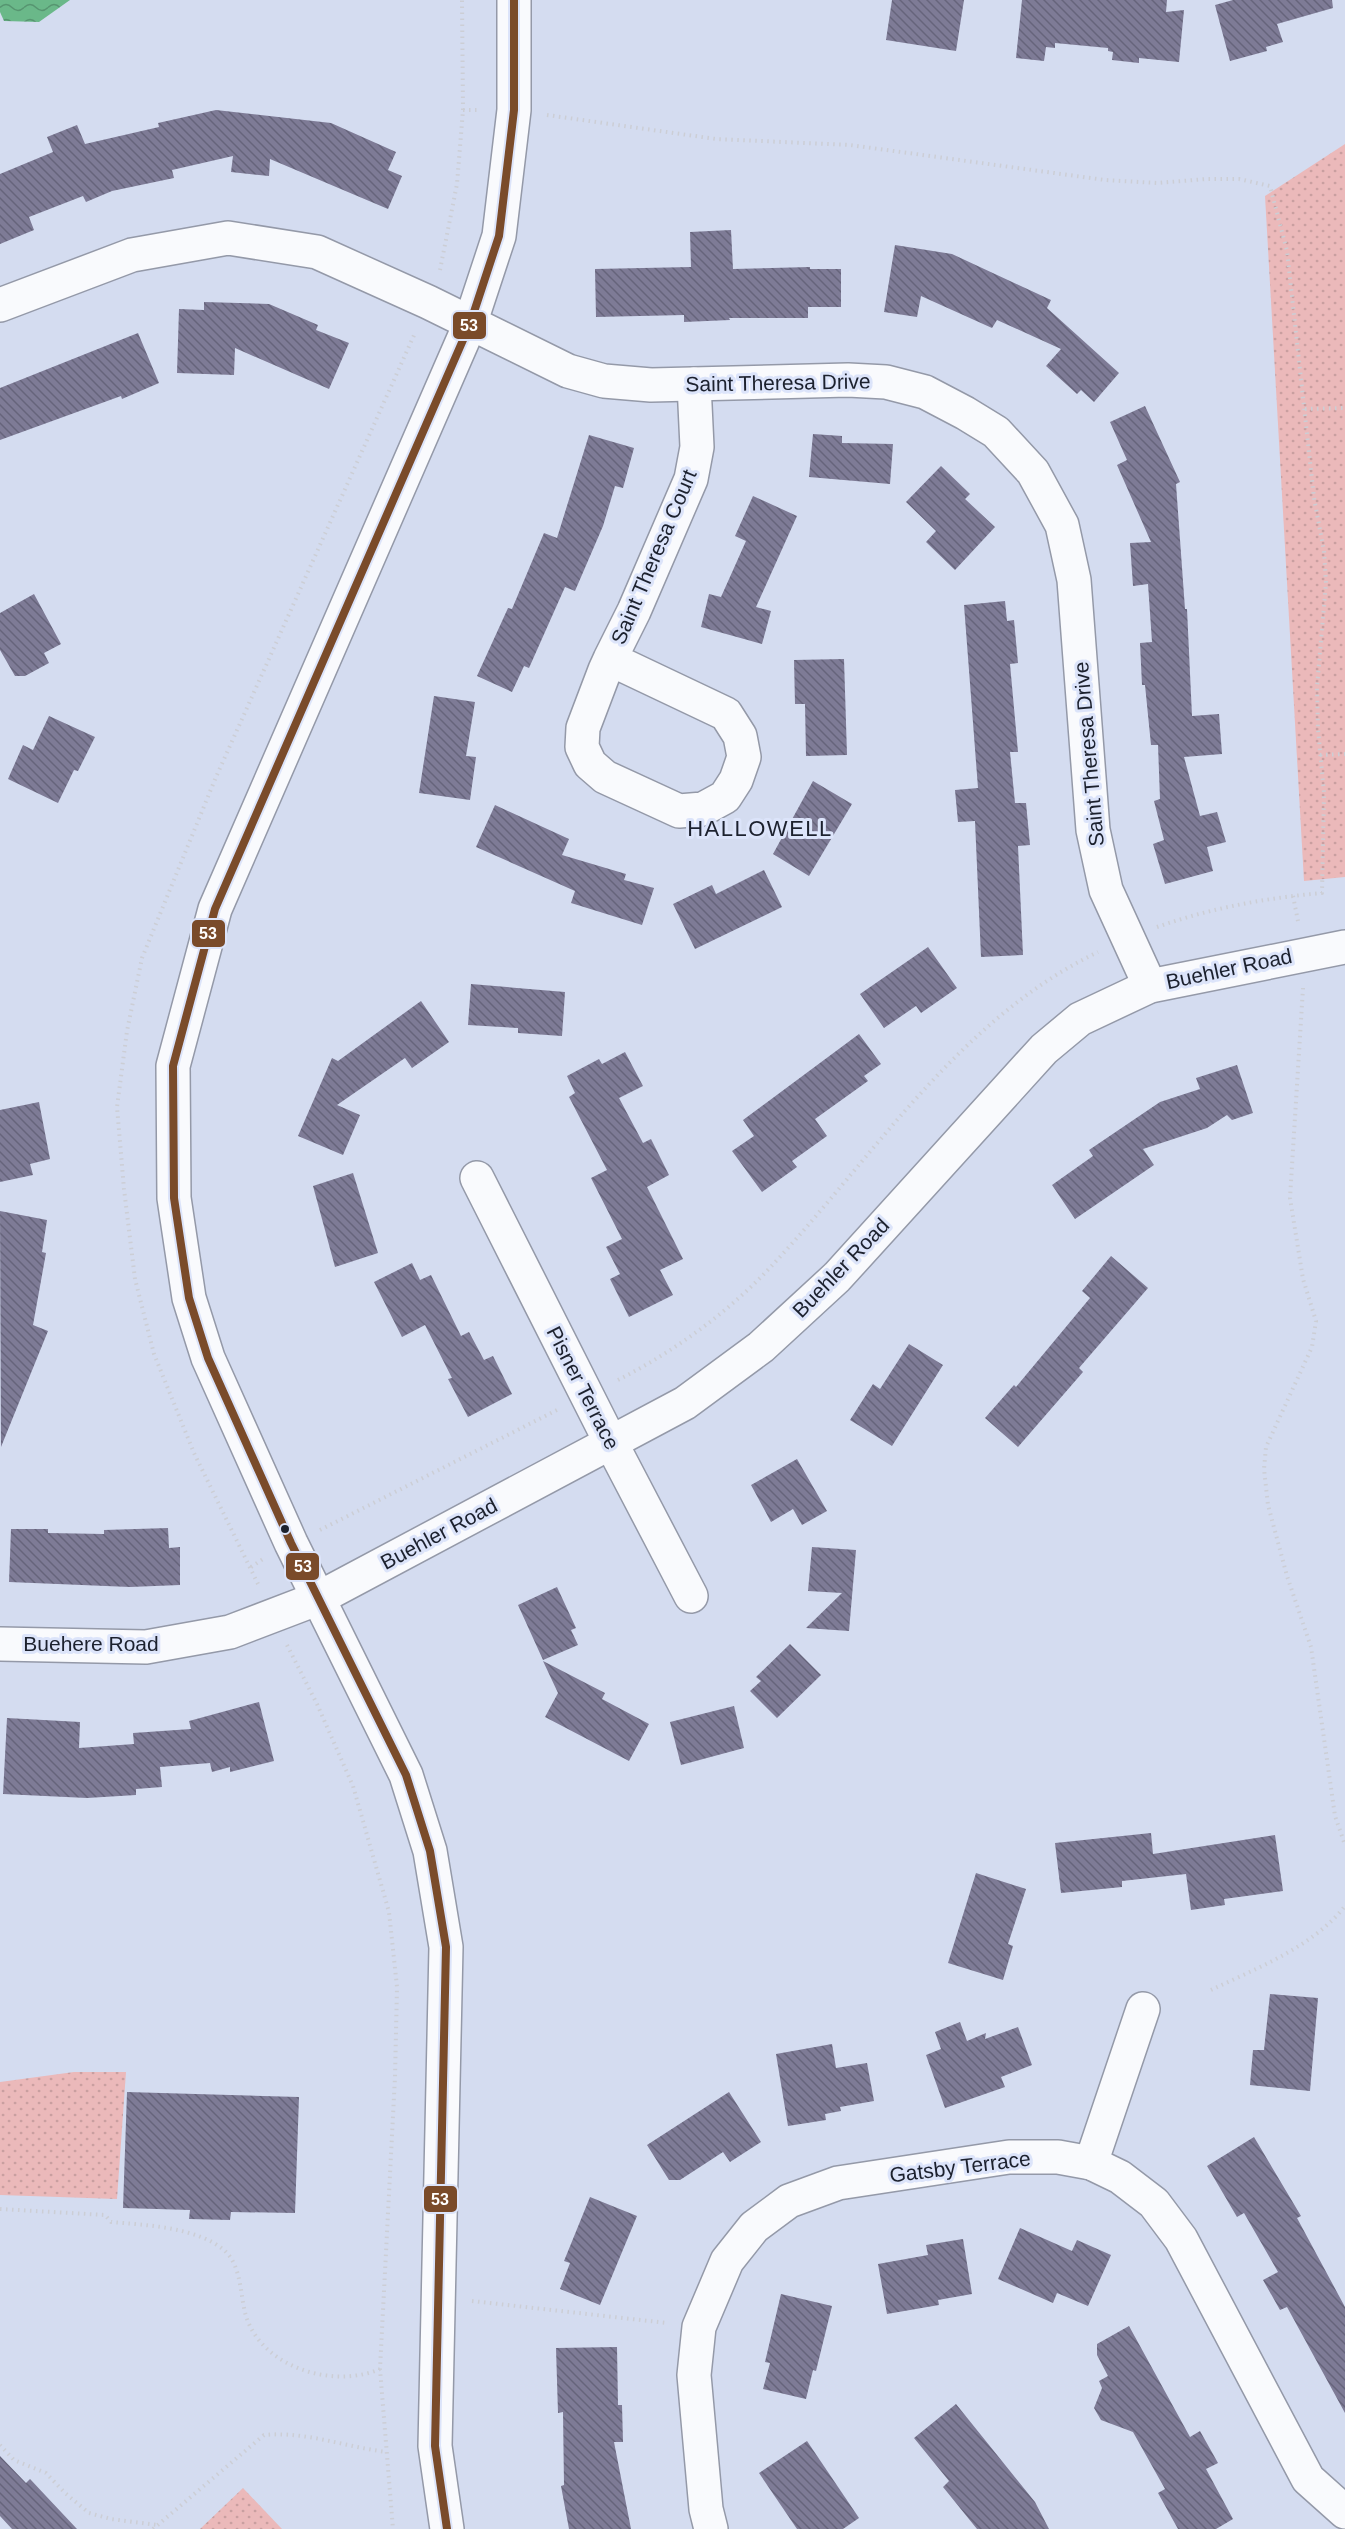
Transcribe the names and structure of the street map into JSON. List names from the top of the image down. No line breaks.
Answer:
{"streets":{"street":["Saint Theresa Drive","Saint Theresa Court","Buehler Road","Pisner Terrace","Buehere Road","Gatsby Terrace"]},"crossings":[["Saint Theresa Drive","Saint Theresa Court"],["Saint Theresa Drive","Buehler Road"],["Buehler Road","Pisner Terrace"],["Buehler Road","Buehere Road"]],"districts":["HALLOWELL"],"lines":["transit line 53"]}
